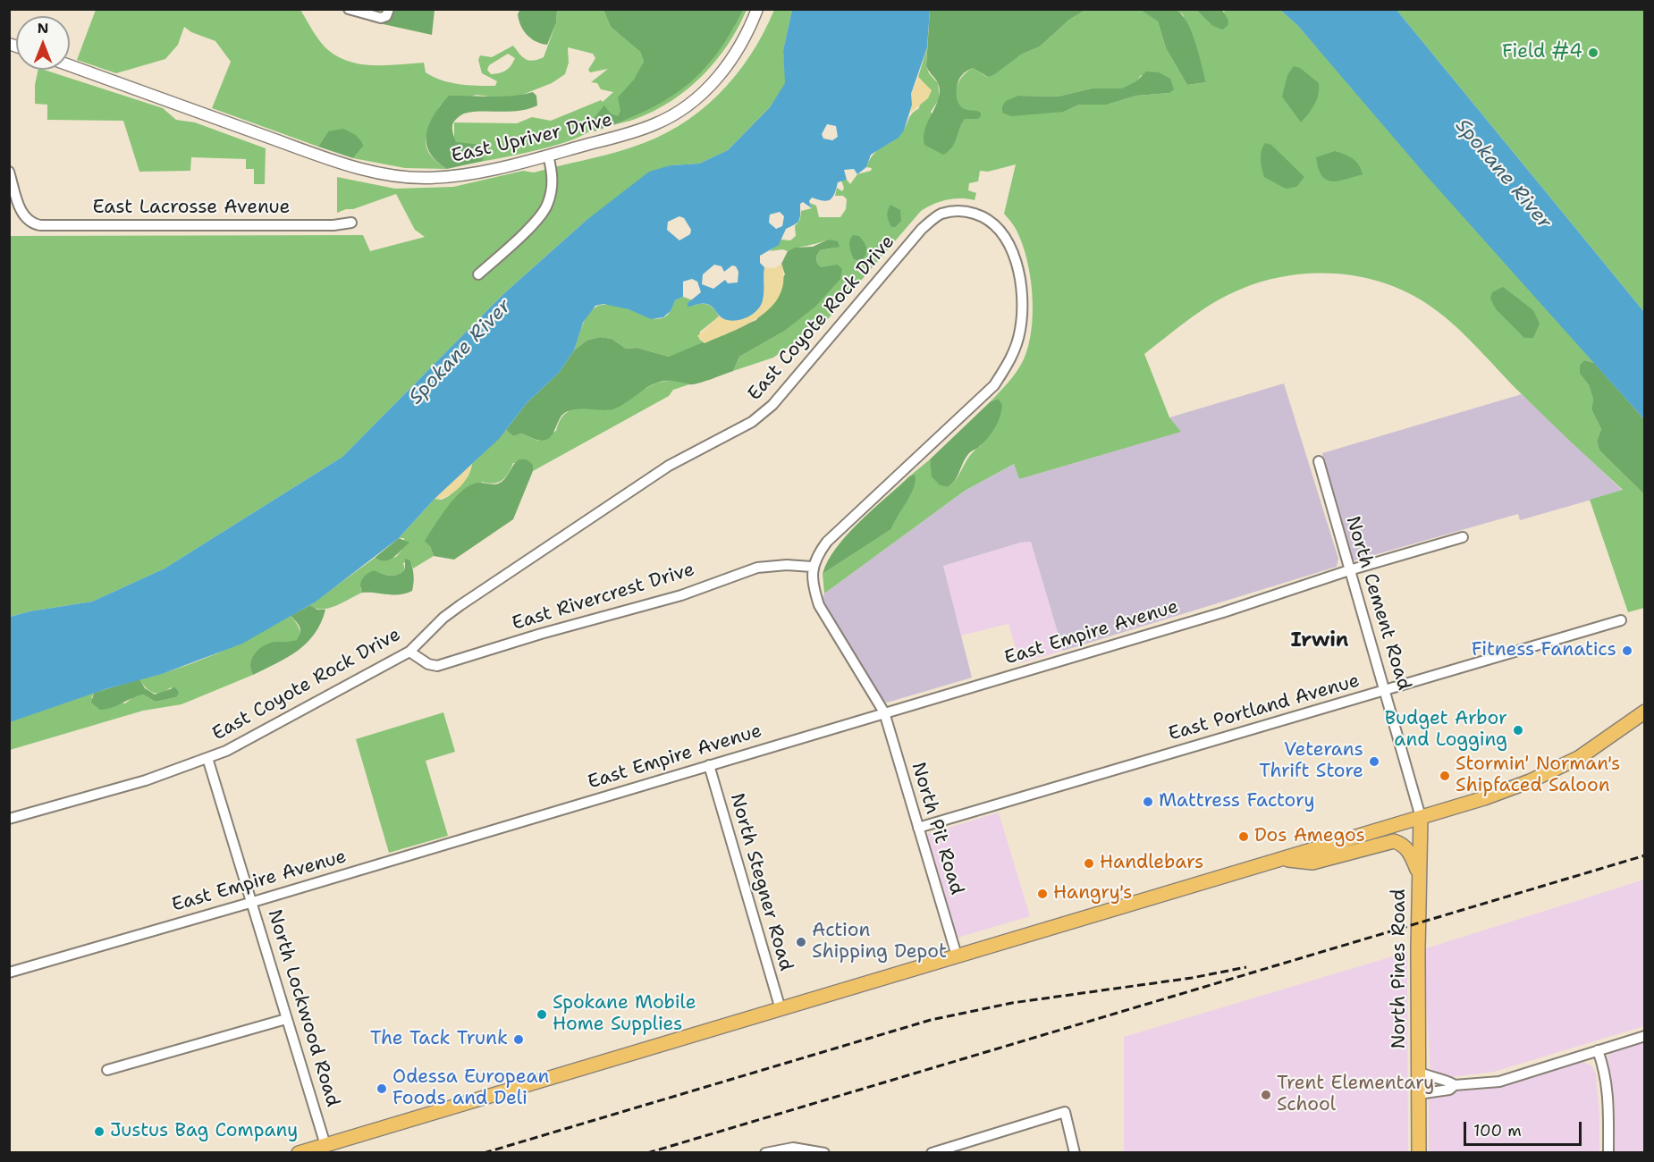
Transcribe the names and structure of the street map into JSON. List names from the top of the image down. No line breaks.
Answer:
{"streets":{"main road":["North Pines Road"],"street":["East Upriver Drive","East Lacrosse Avenue","East Coyote Rock Drive","East Rivercrest Drive","North Cement Road","East Empire Avenue","East Portland Avenue","North Pit Road","North Stegner Road","North Lockwood Road"]},"crossings":[["East Coyote Rock Drive","East Rivercrest Drive"],["East Coyote Rock Drive","North Lockwood Road"],["North Cement Road","East Empire Avenue"],["North Cement Road","East Portland Avenue"],["North Cement Road","North Pines Road"],["East Empire Avenue","North Pit Road"],["East Empire Avenue","North Stegner Road"],["East Empire Avenue","North Lockwood Road"],["East Portland Avenue","North Pit Road"]],"districts":["Irwin"],"water":["Spokane River"],"places":["Field #4","Fitness Fanatics","Budget Arbor and Logging","Veterans Thrift Store","Stormin' Norman's Shipfaced Saloon","Mattress Factory","Dos Amegos","Handlebars","Hangry's","Action Shipping Depot","Spokane Mobile Home Supplies","The Tack Trunk","Odessa European Foods and Deli","Trent Elementary School","Justus Bag Company"],"scale_bar":"100 m","north":"top"}
